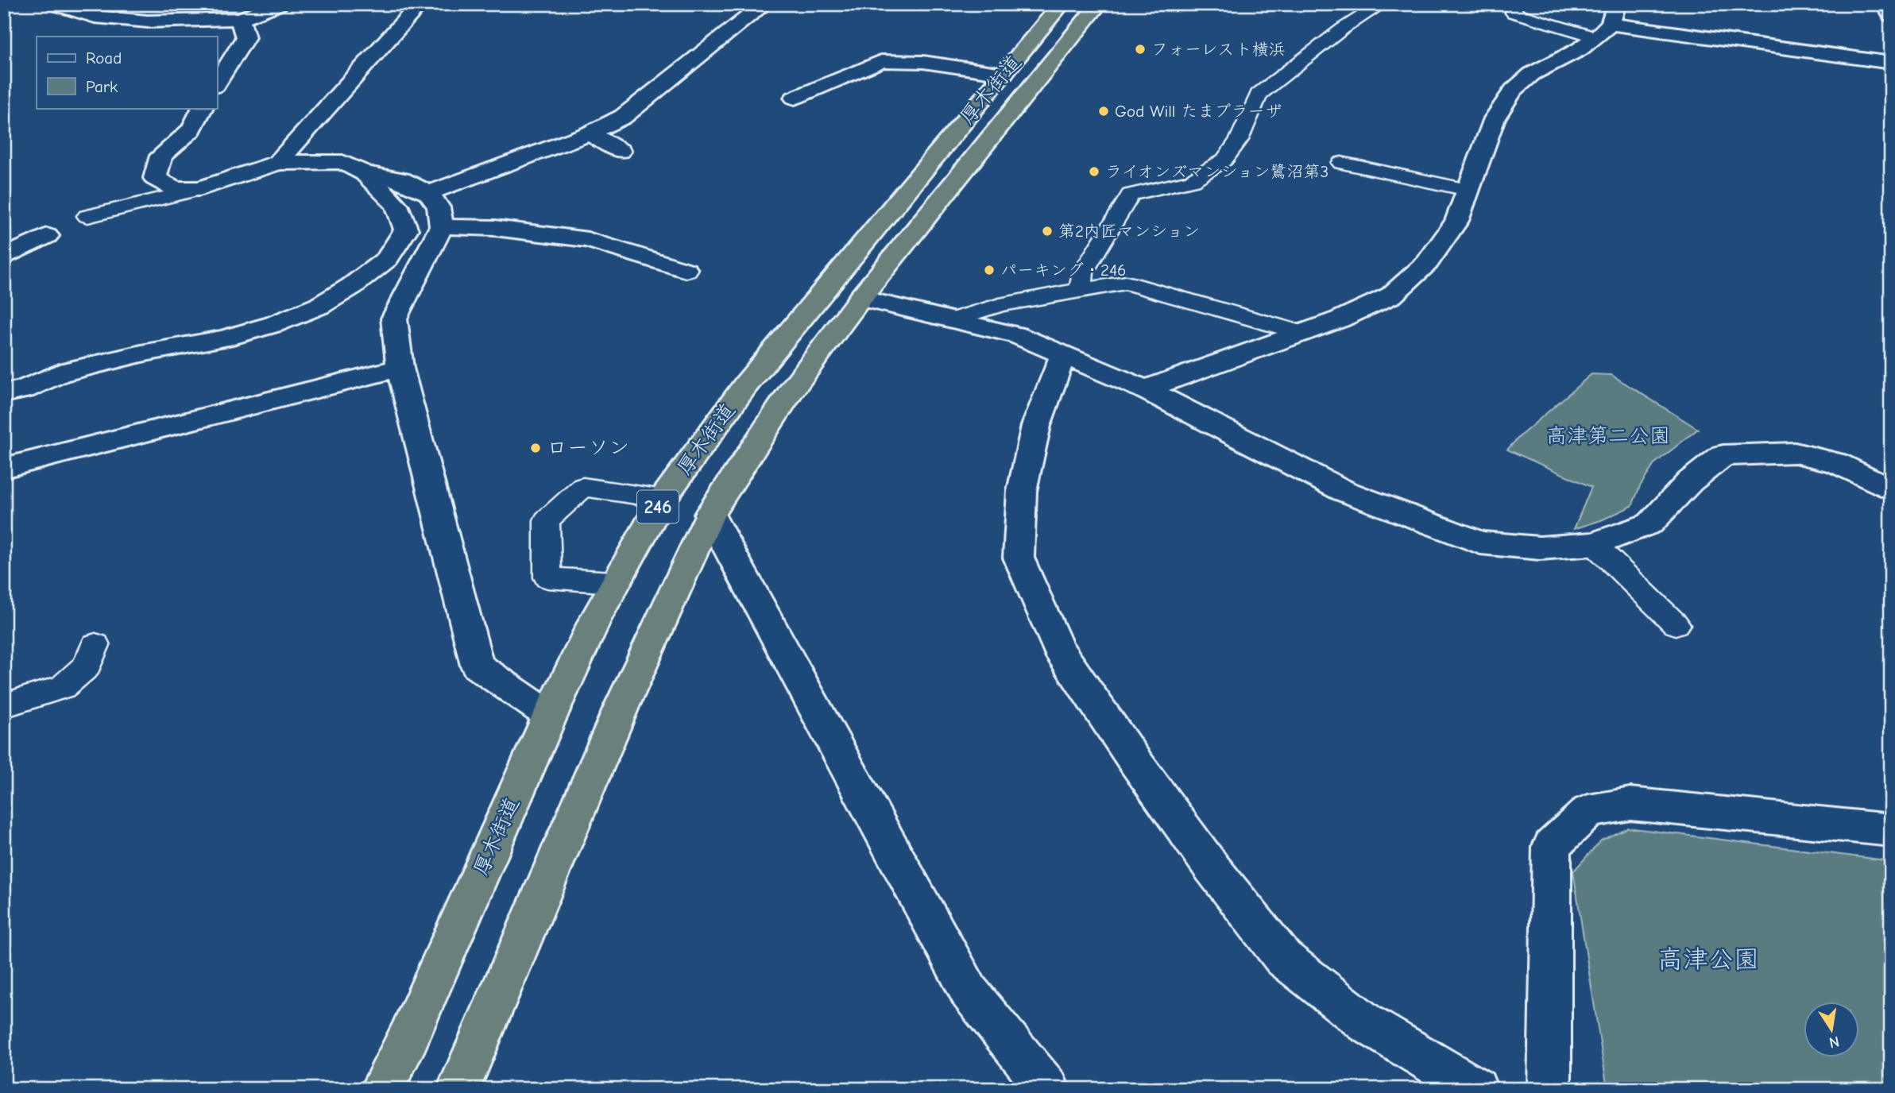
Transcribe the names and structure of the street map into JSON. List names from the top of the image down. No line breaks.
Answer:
{"streets":{"highway":["厚木街道","246"]},"parks":["高津第二公園","高津公園"],"places":["フォーレスト横浜","God Will たまプラーザ","ライオンズマンション鷺沼第3","第2内匠マンション","パーキング・246","ローソン"],"legend":["Road","Park"],"north":"bottom"}
